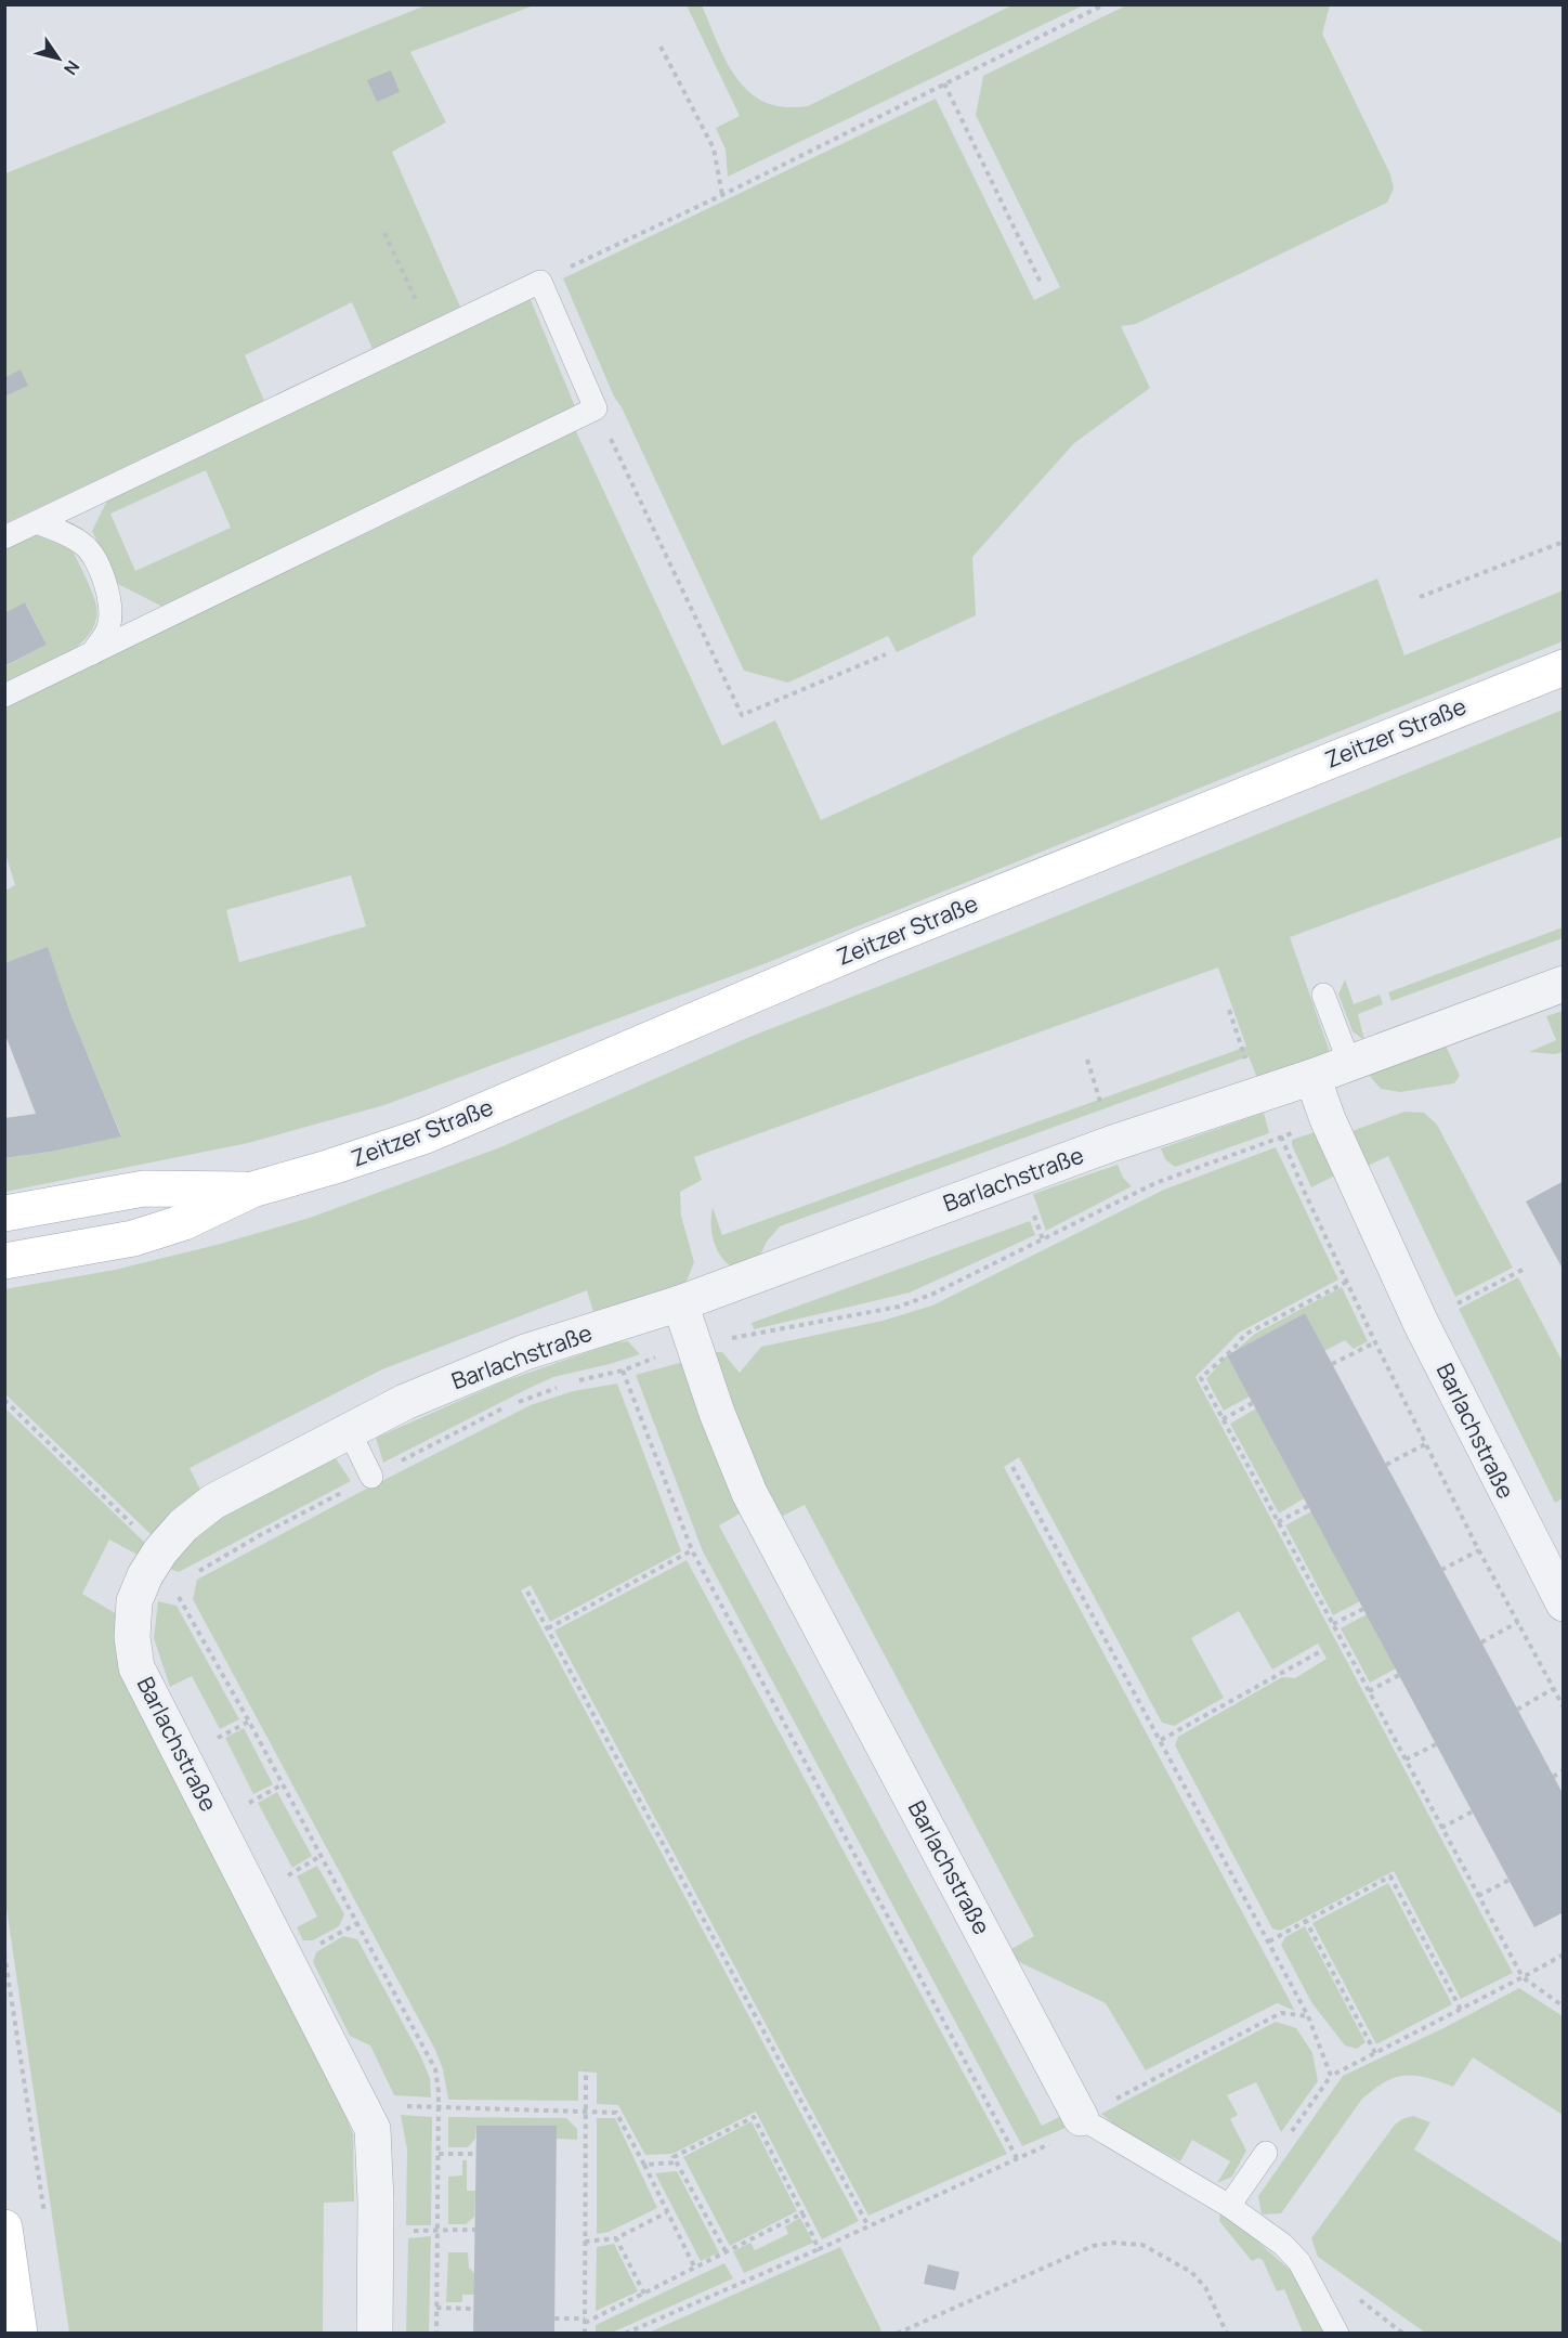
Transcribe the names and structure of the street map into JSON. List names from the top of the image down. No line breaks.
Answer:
{"streets":{"main road":["Zeitzer Straße"],"street":["Barlachstraße"]},"north":"bottom right"}
